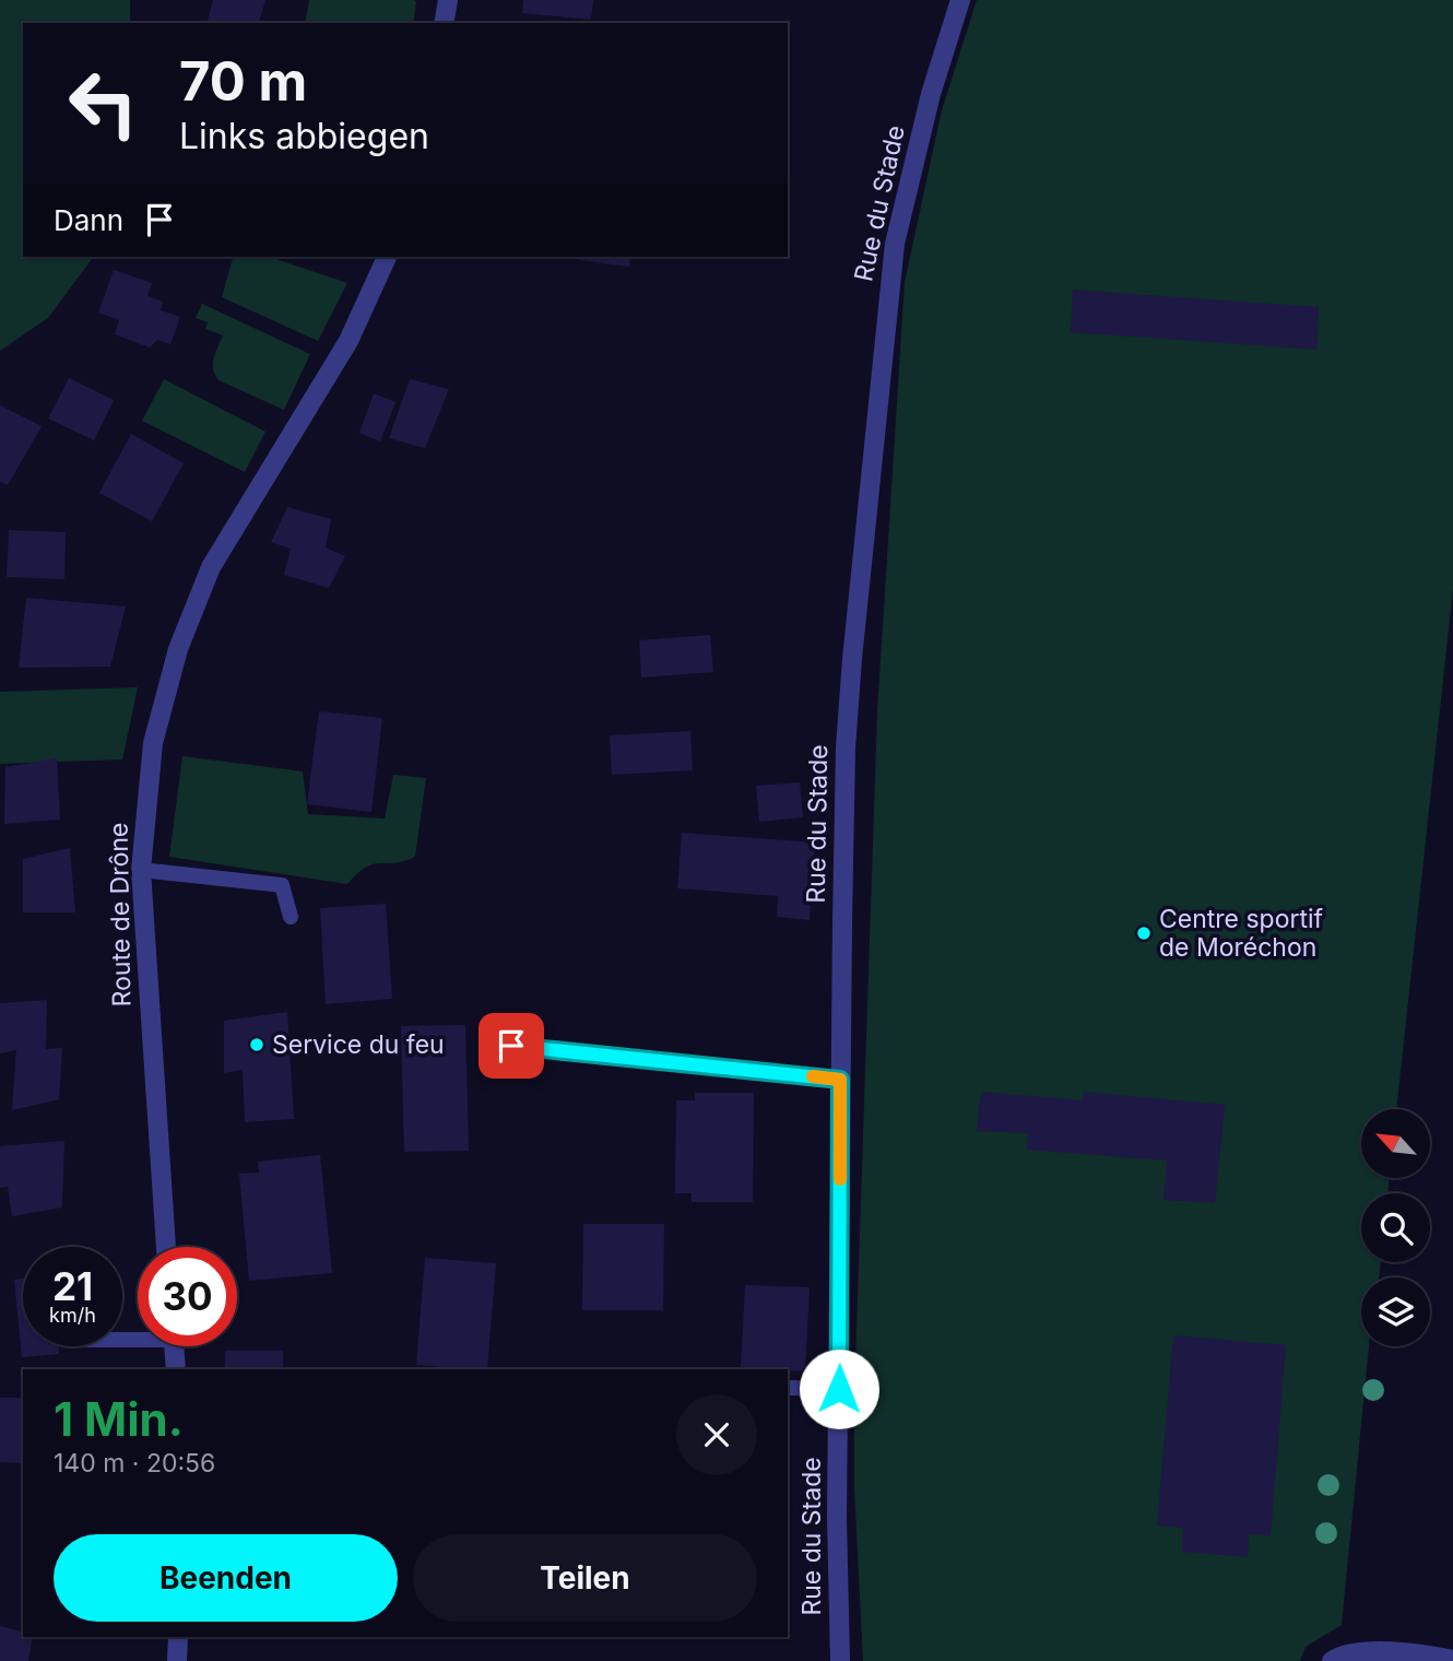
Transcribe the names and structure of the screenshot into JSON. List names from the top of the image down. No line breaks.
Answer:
{"streets":{"street":["Rue du Stade","Route de Drône"]},"places":["Centre sportif de Moréchon","Service du feu"],"north":"top left","page":{"turn":["70 m","Links abbiegen"],"then":"Dann","speed":"21 km/h","limit":"30","heading":["1 Min.","140 m · 20:56"],"buttons":["Beenden","Teilen"]}}
